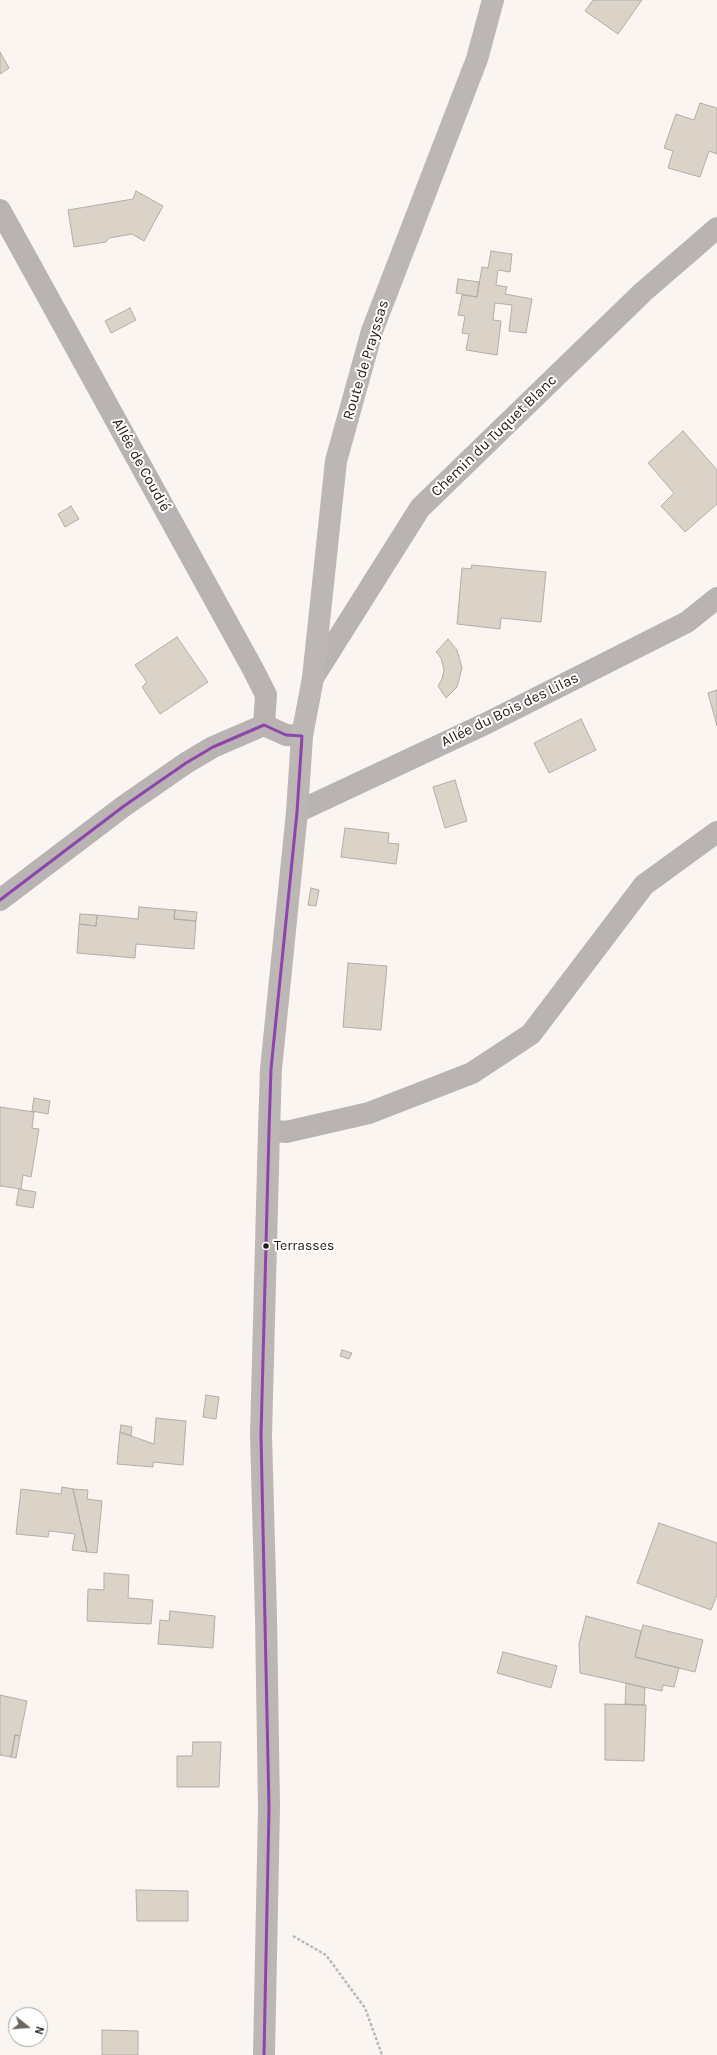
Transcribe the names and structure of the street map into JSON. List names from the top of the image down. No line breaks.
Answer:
{"streets":{"main road":["Route de Prayssas"],"street":["Chemin du Tuquet Blanc","Allée de Coudié","Allée du Bois des Lilas"]},"crossings":[["Route de Prayssas","Chemin du Tuquet Blanc"],["Route de Prayssas","Allée du Bois des Lilas"]],"places":["Terrasses"],"north":"right"}
